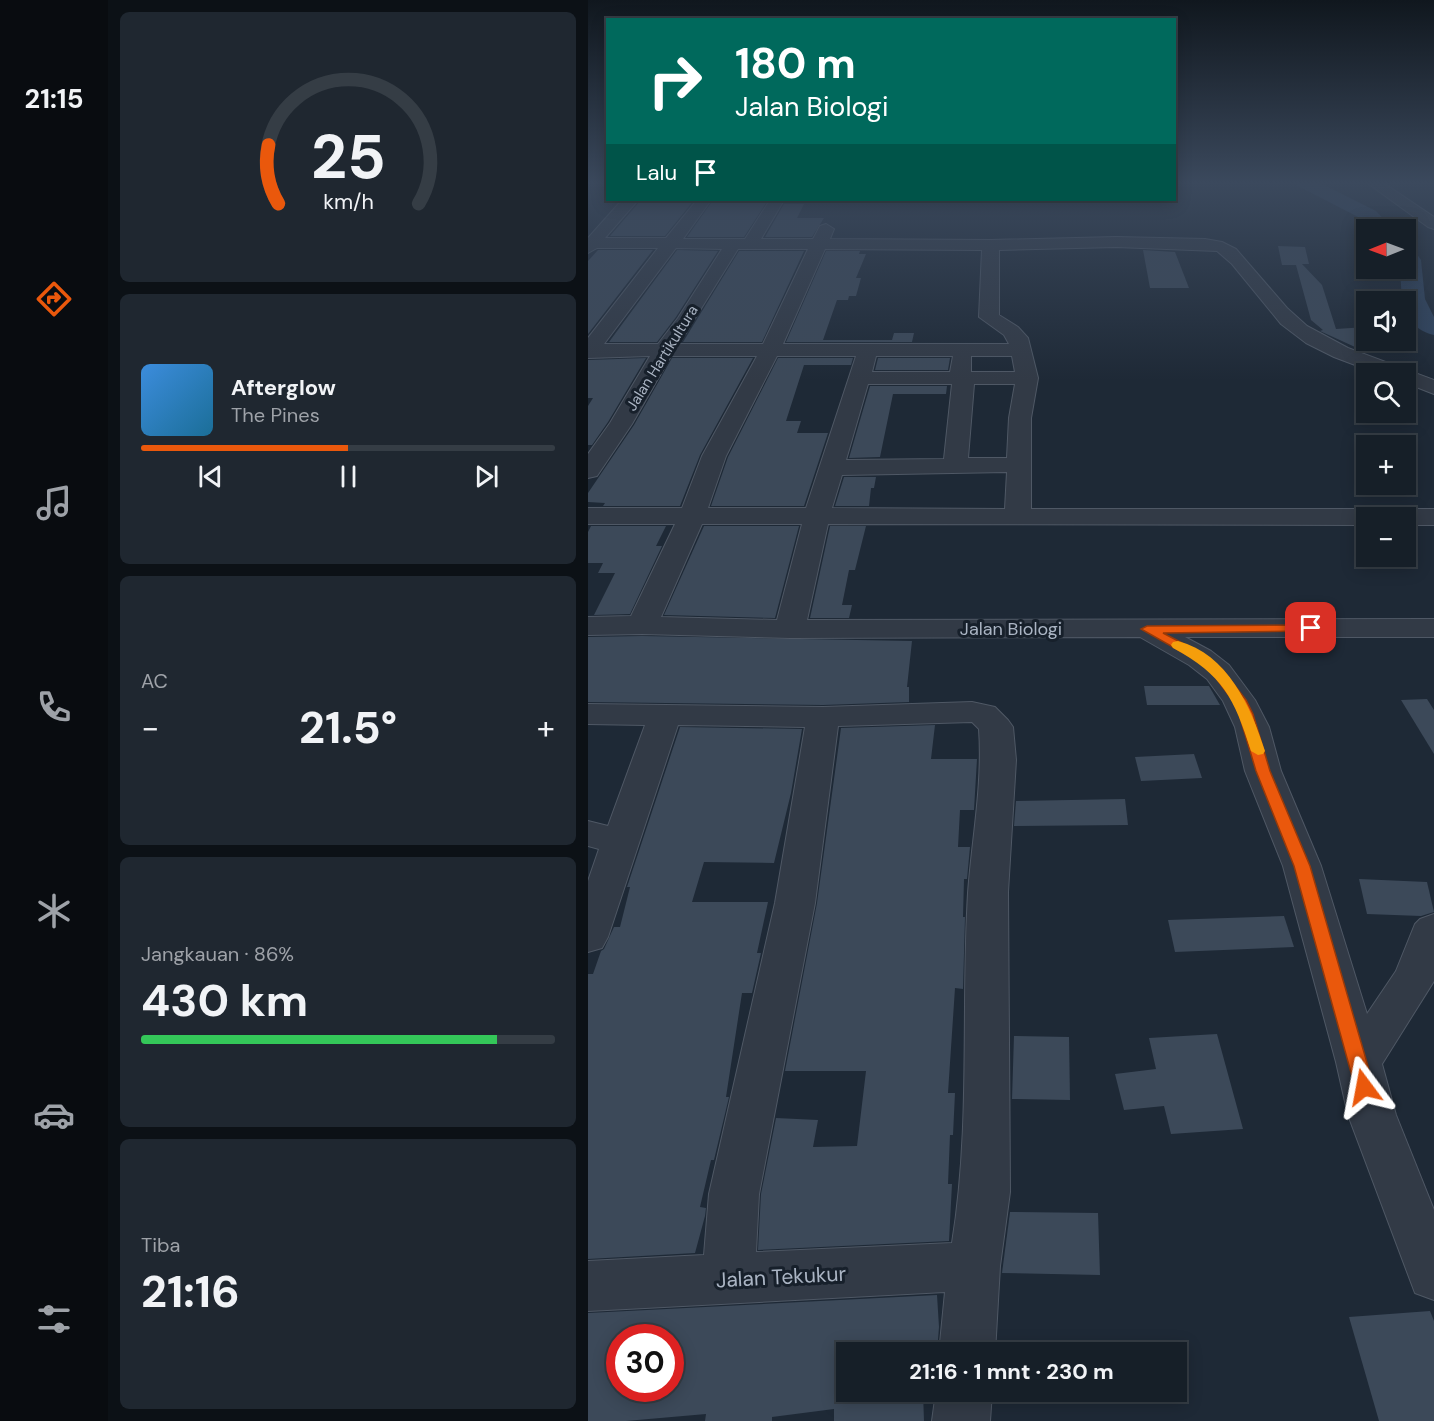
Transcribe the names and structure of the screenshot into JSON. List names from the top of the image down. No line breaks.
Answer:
{"streets":{"street":["Jalan Hartikultura","Jalan Biologi","Jalan Tekukur"]},"north":"left","page":{"tabs":"21:15","turn":["180 m","Jalan Biologi"],"then":"Lalu","map_buttons":["+","−"],"song":["Afterglow","The Pines"],"tile":["AC",["Jangkauan · 86%","430 km"],["Tiba","21:16"]],"heat":["−","21.5°","+"],"limit":"30","trip":"21:16 · 1 mnt · 230 m","gauge":["25","km/h"]}}
